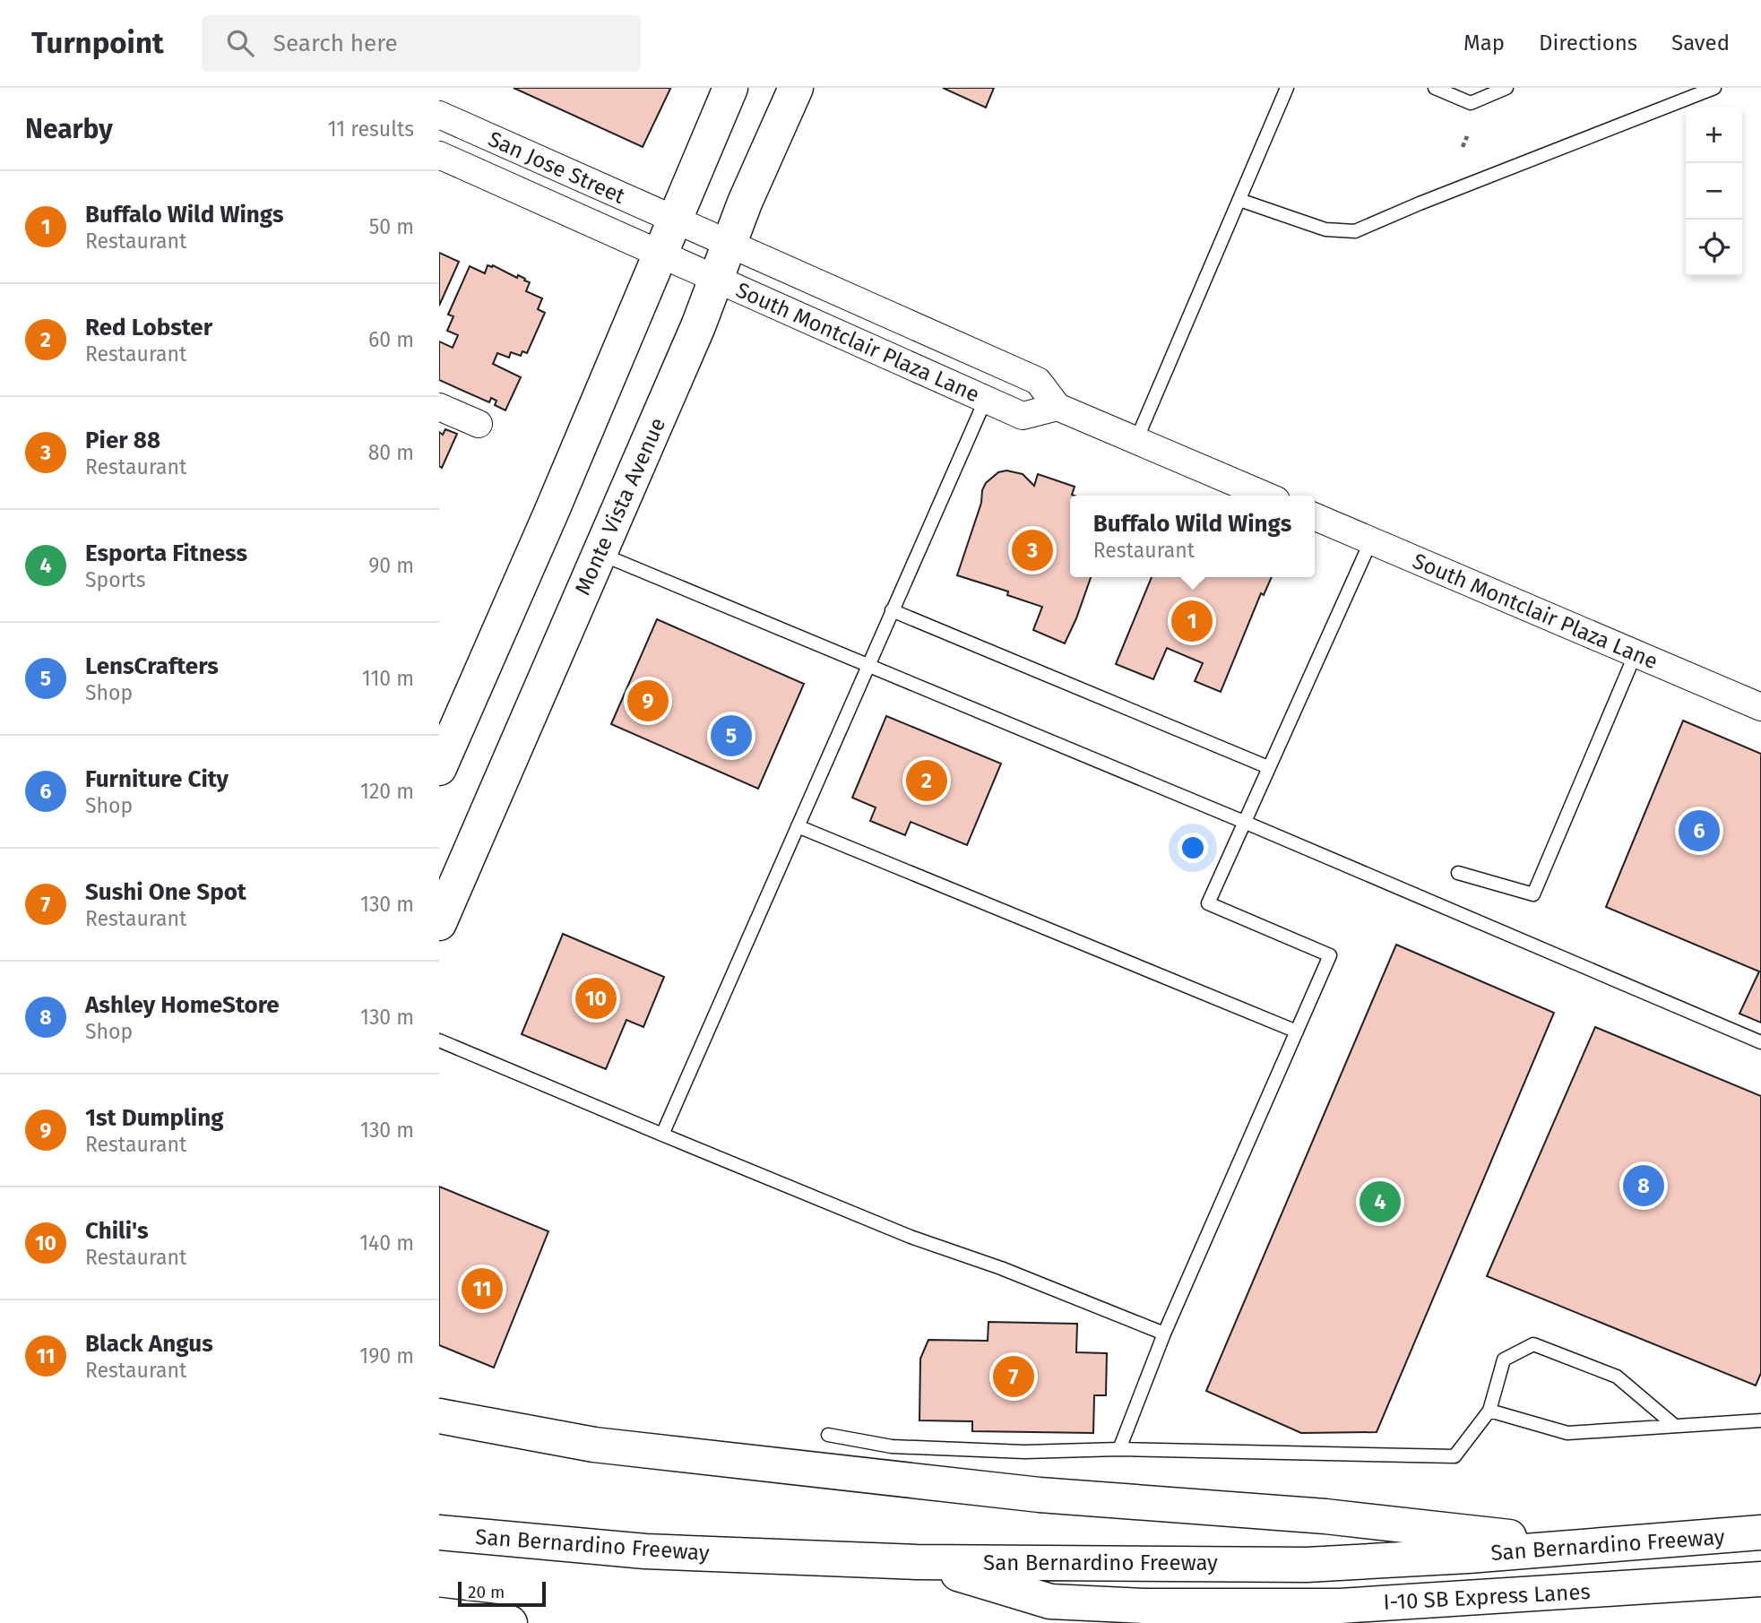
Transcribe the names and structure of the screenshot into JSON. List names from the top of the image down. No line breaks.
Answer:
{"streets":{"main road":["Monte Vista Avenue","San Bernardino Freeway","I-10 SB Express Lanes"],"street":["San Jose Street","South Montclair Plaza Lane"]},"crossings":[["San Jose Street","South Montclair Plaza Lane"],["South Montclair Plaza Lane","Monte Vista Avenue"],["San Bernardino Freeway","I-10 SB Express Lanes"]],"scale_bar":"20 m","page":{"header":"Turnpoint","search":"Search here","nav":["Map","Directions","Saved"],"heading":["Nearby","11 results"],"map_buttons":["+","−"],"list":[{"mark":"1","name":"Buffalo Wild Wings","note":"Restaurant","value":"50 m"},{"mark":"2","name":"Red Lobster","note":"Restaurant","value":"60 m"},{"mark":"3","name":"Pier 88","note":"Restaurant","value":"80 m"},{"mark":"4","name":"Esporta Fitness","note":"Sports","value":"90 m"},{"mark":"5","name":"LensCrafters","note":"Shop","value":"110 m"},{"mark":"6","name":"Furniture City","note":"Shop","value":"120 m"},{"mark":"7","name":"Sushi One Spot","note":"Restaurant","value":"130 m"},{"mark":"8","name":"Ashley HomeStore","note":"Shop","value":"130 m"},{"mark":"9","name":"1st Dumpling","note":"Restaurant","value":"130 m"},{"mark":"10","name":"Chili's","note":"Restaurant","value":"140 m"},{"mark":"11","name":"Black Angus","note":"Restaurant","value":"190 m"}],"popup":["Buffalo Wild Wings","Restaurant"],"pins":["3","1","9","5","2","6","10","8","4","11","7"],"scale":"20 m"}}
